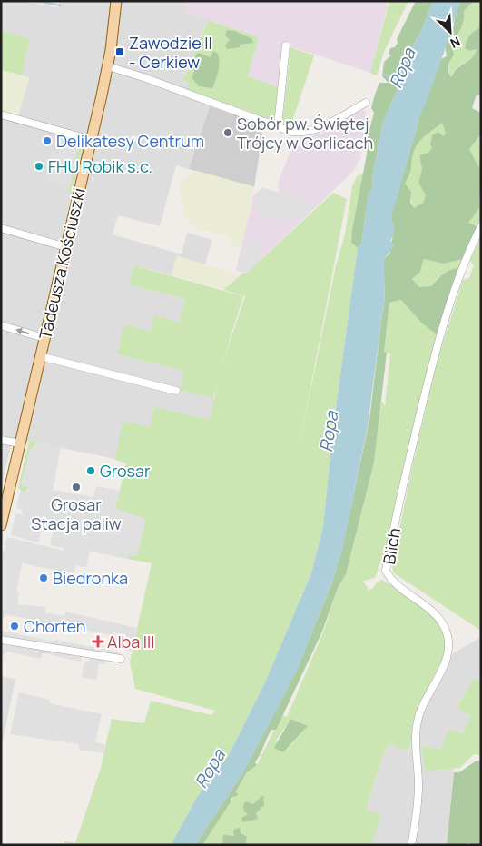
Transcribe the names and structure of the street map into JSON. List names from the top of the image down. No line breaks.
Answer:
{"streets":{"main road":["Tadeusza Kościuszki"],"street":["Blich"]},"water":["Ropa"],"places":{"transit":["Zawodzie II - Cerkiew"],"other":["Sobór pw. Świętej Trójcy w Gorlicach","Delikatesy Centrum","FHU Robik s.c.","Grosar","Grosar Stacja paliw","Biedronka","Chorten"],"health":["Alba III"]},"north":"bottom right"}
